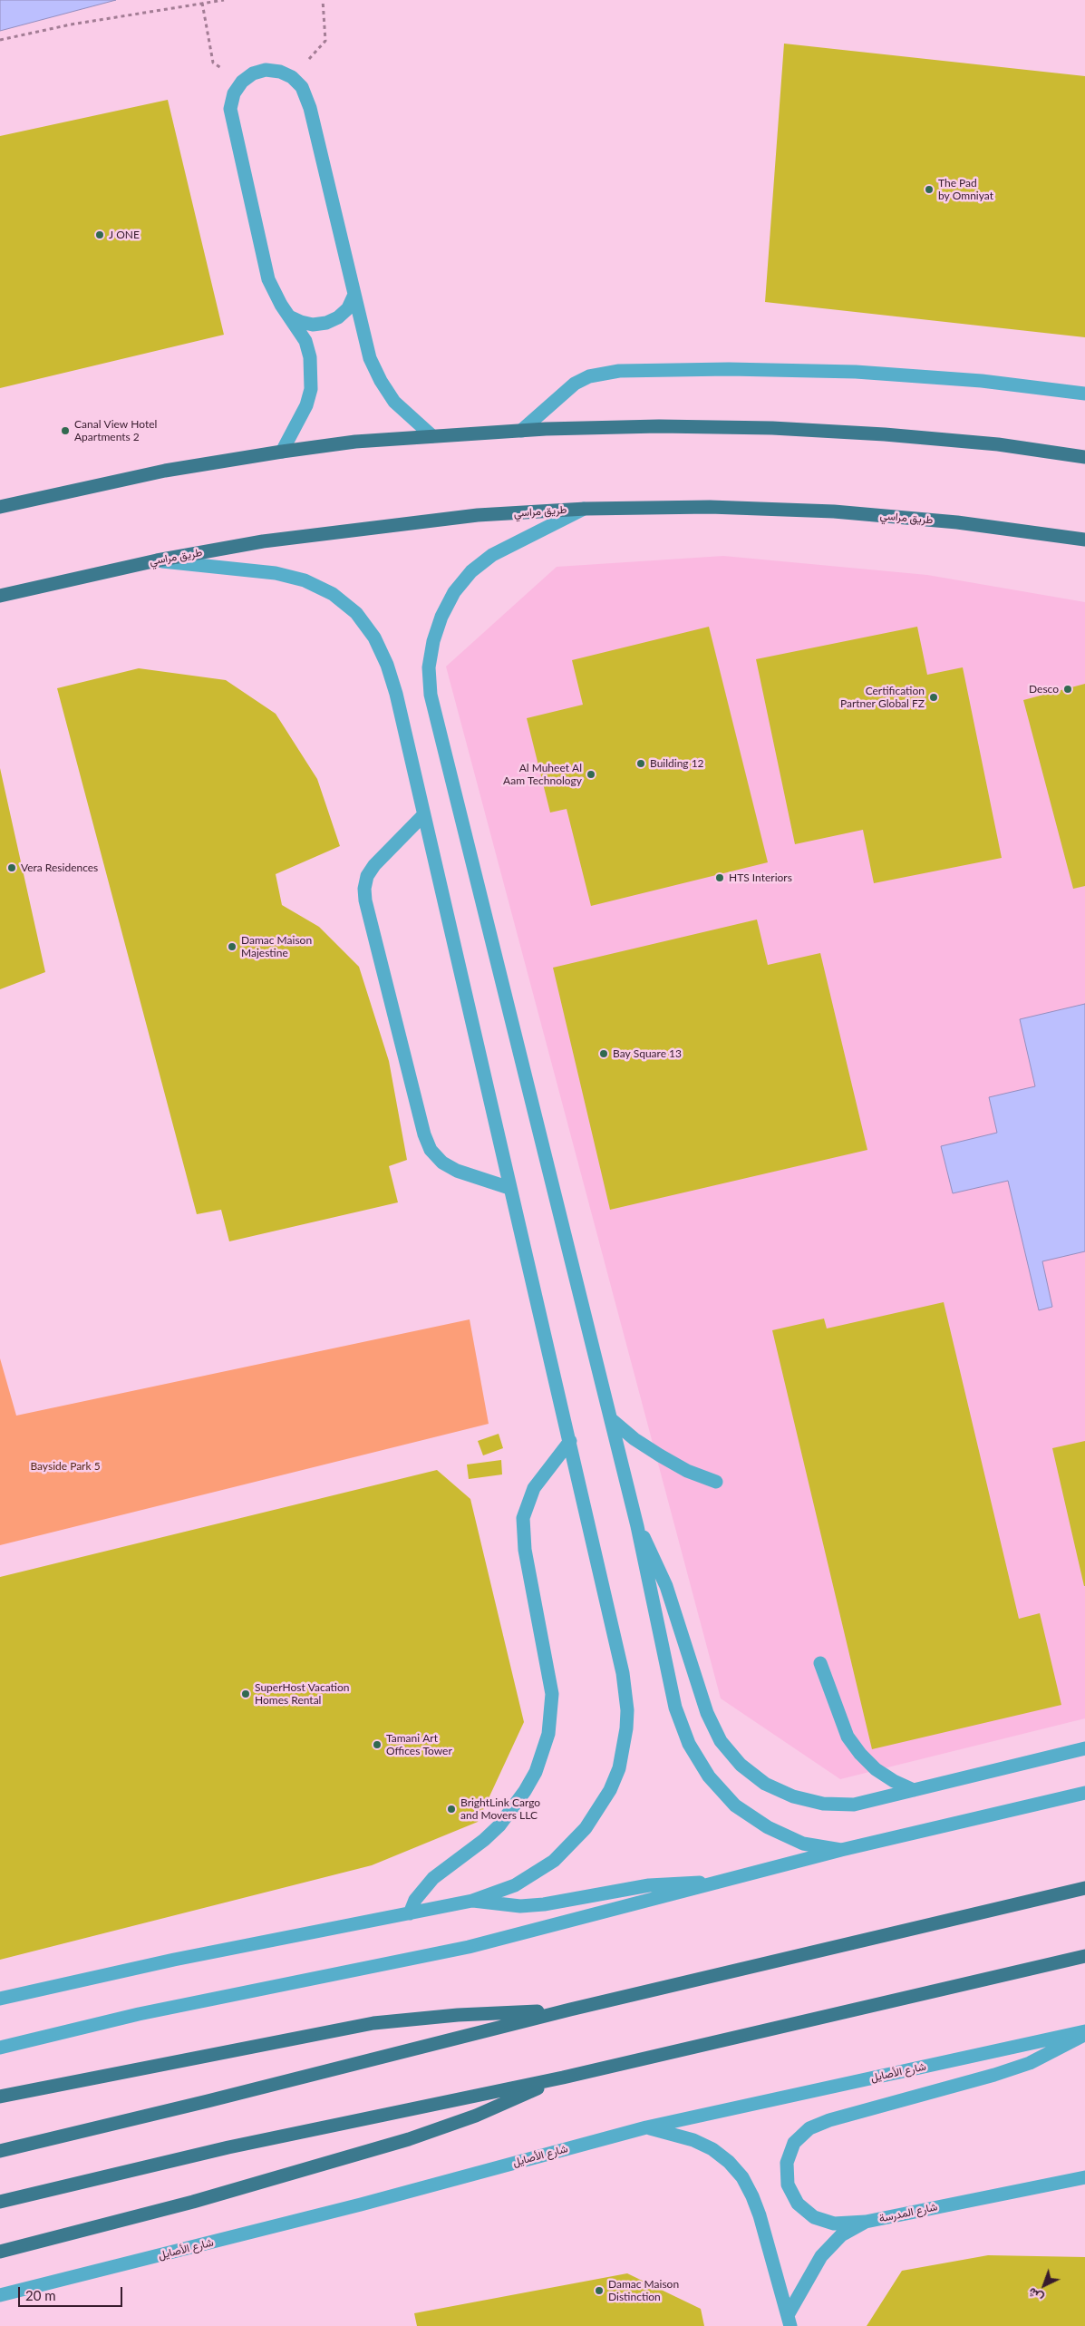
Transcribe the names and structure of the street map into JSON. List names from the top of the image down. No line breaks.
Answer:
{"streets":{"main road":["طريق مراسي"],"street":["شارع الأصايل","شارع المدرسة"]},"parks":["Bayside Park 5"],"places":["The Pad by Omniyat","J ONE","Canal View Hotel Apartments 2","Desco","Certification Partner Global FZ","Building 12","Al Muheet Al Aam Technology","Vera Residences","HTS Interiors","Damac Maison Majestine","Bay Square 13","SuperHost Vacation Homes Rental","Tamani Art Offices Tower","BrightLink Cargo and Movers LLC","Damac Maison Distinction"],"scale_bar":"20 m","north":"bottom left"}
